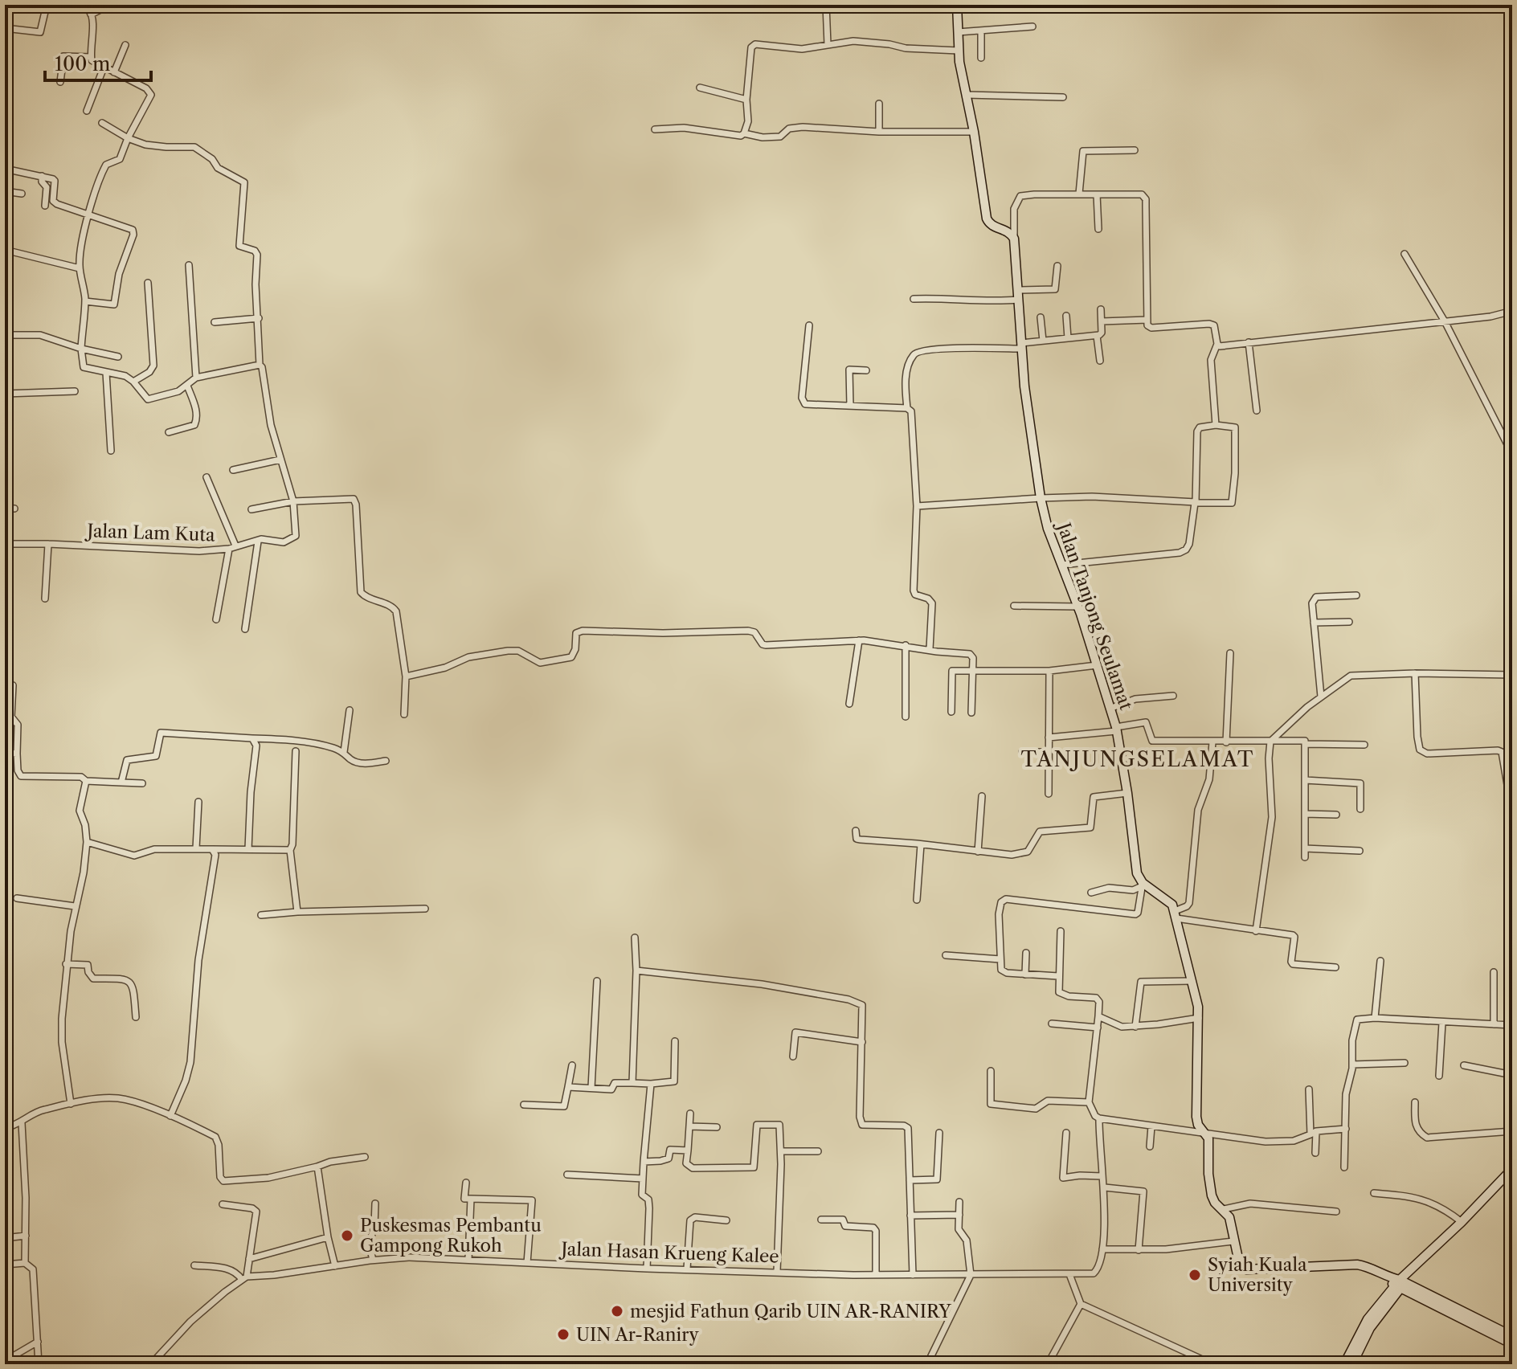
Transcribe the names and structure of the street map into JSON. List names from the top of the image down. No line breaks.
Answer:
{"streets":{"street":["Jalan Lam Kuta","Jalan Tanjong Seulamat","Jalan Hasan Krueng Kalee"]},"districts":["TANJUNGSELAMAT"],"places":["Puskesmas Pembantu Gampong Rukoh","Syiah Kuala University","mesjid Fathun Qarib UIN AR-RANIRY","UIN Ar-Raniry"],"scale_bar":"100 m"}
